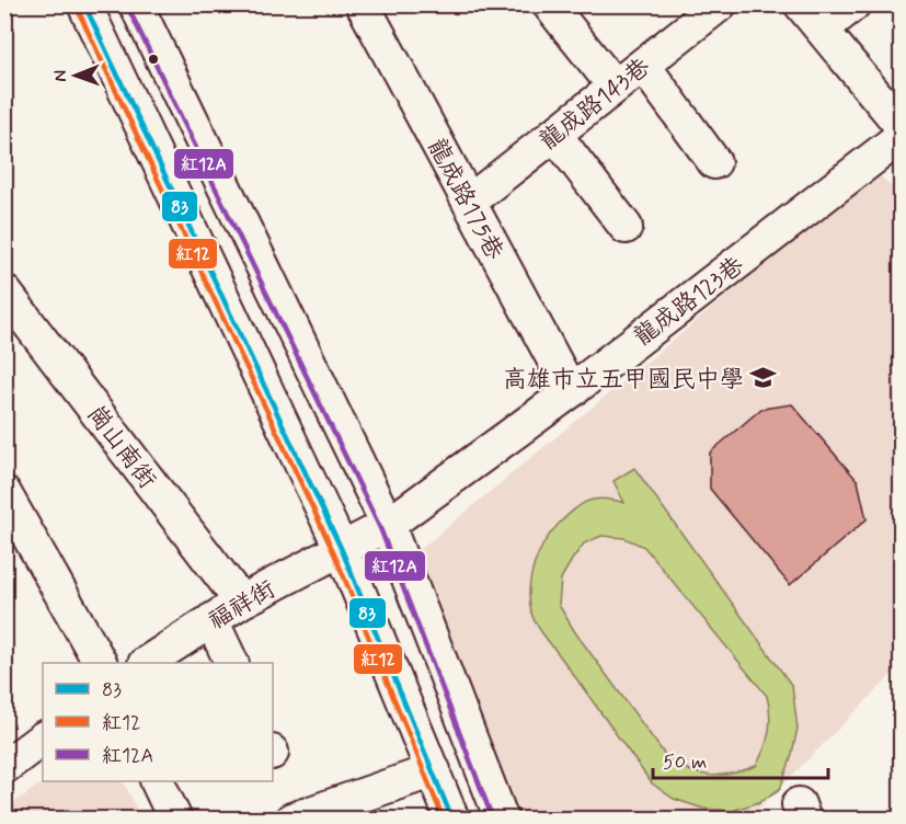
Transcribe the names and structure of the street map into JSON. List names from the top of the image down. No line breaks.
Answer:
{"streets":{"street":["龍成路143巷","龍成路175巷","龍成路123巷","崗山南街","福祥街"]},"crossings":[["龍成路143巷","龍成路175巷"],["龍成路175巷","龍成路123巷"],["龍成路123巷","福祥街"],["崗山南街","福祥街"]],"places":{"school or university":["高雄市立五甲國民中學"]},"lines":["transit line 83","transit line 紅12","transit line 紅12A"],"legend":["83","紅12","紅12A"],"scale_bar":"50 m","north":"left"}
